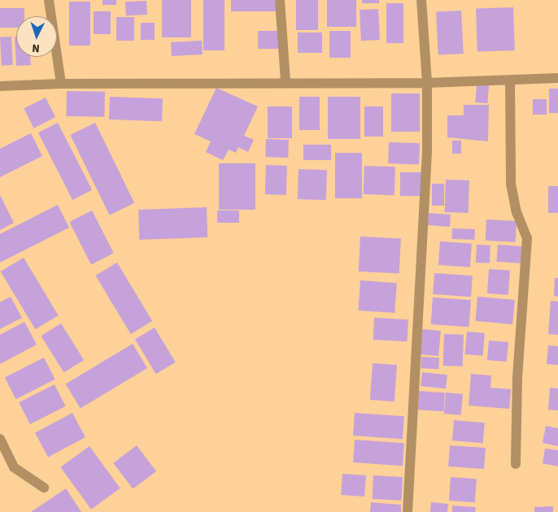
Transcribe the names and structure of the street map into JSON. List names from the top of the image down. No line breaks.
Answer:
{"north":"bottom"}
